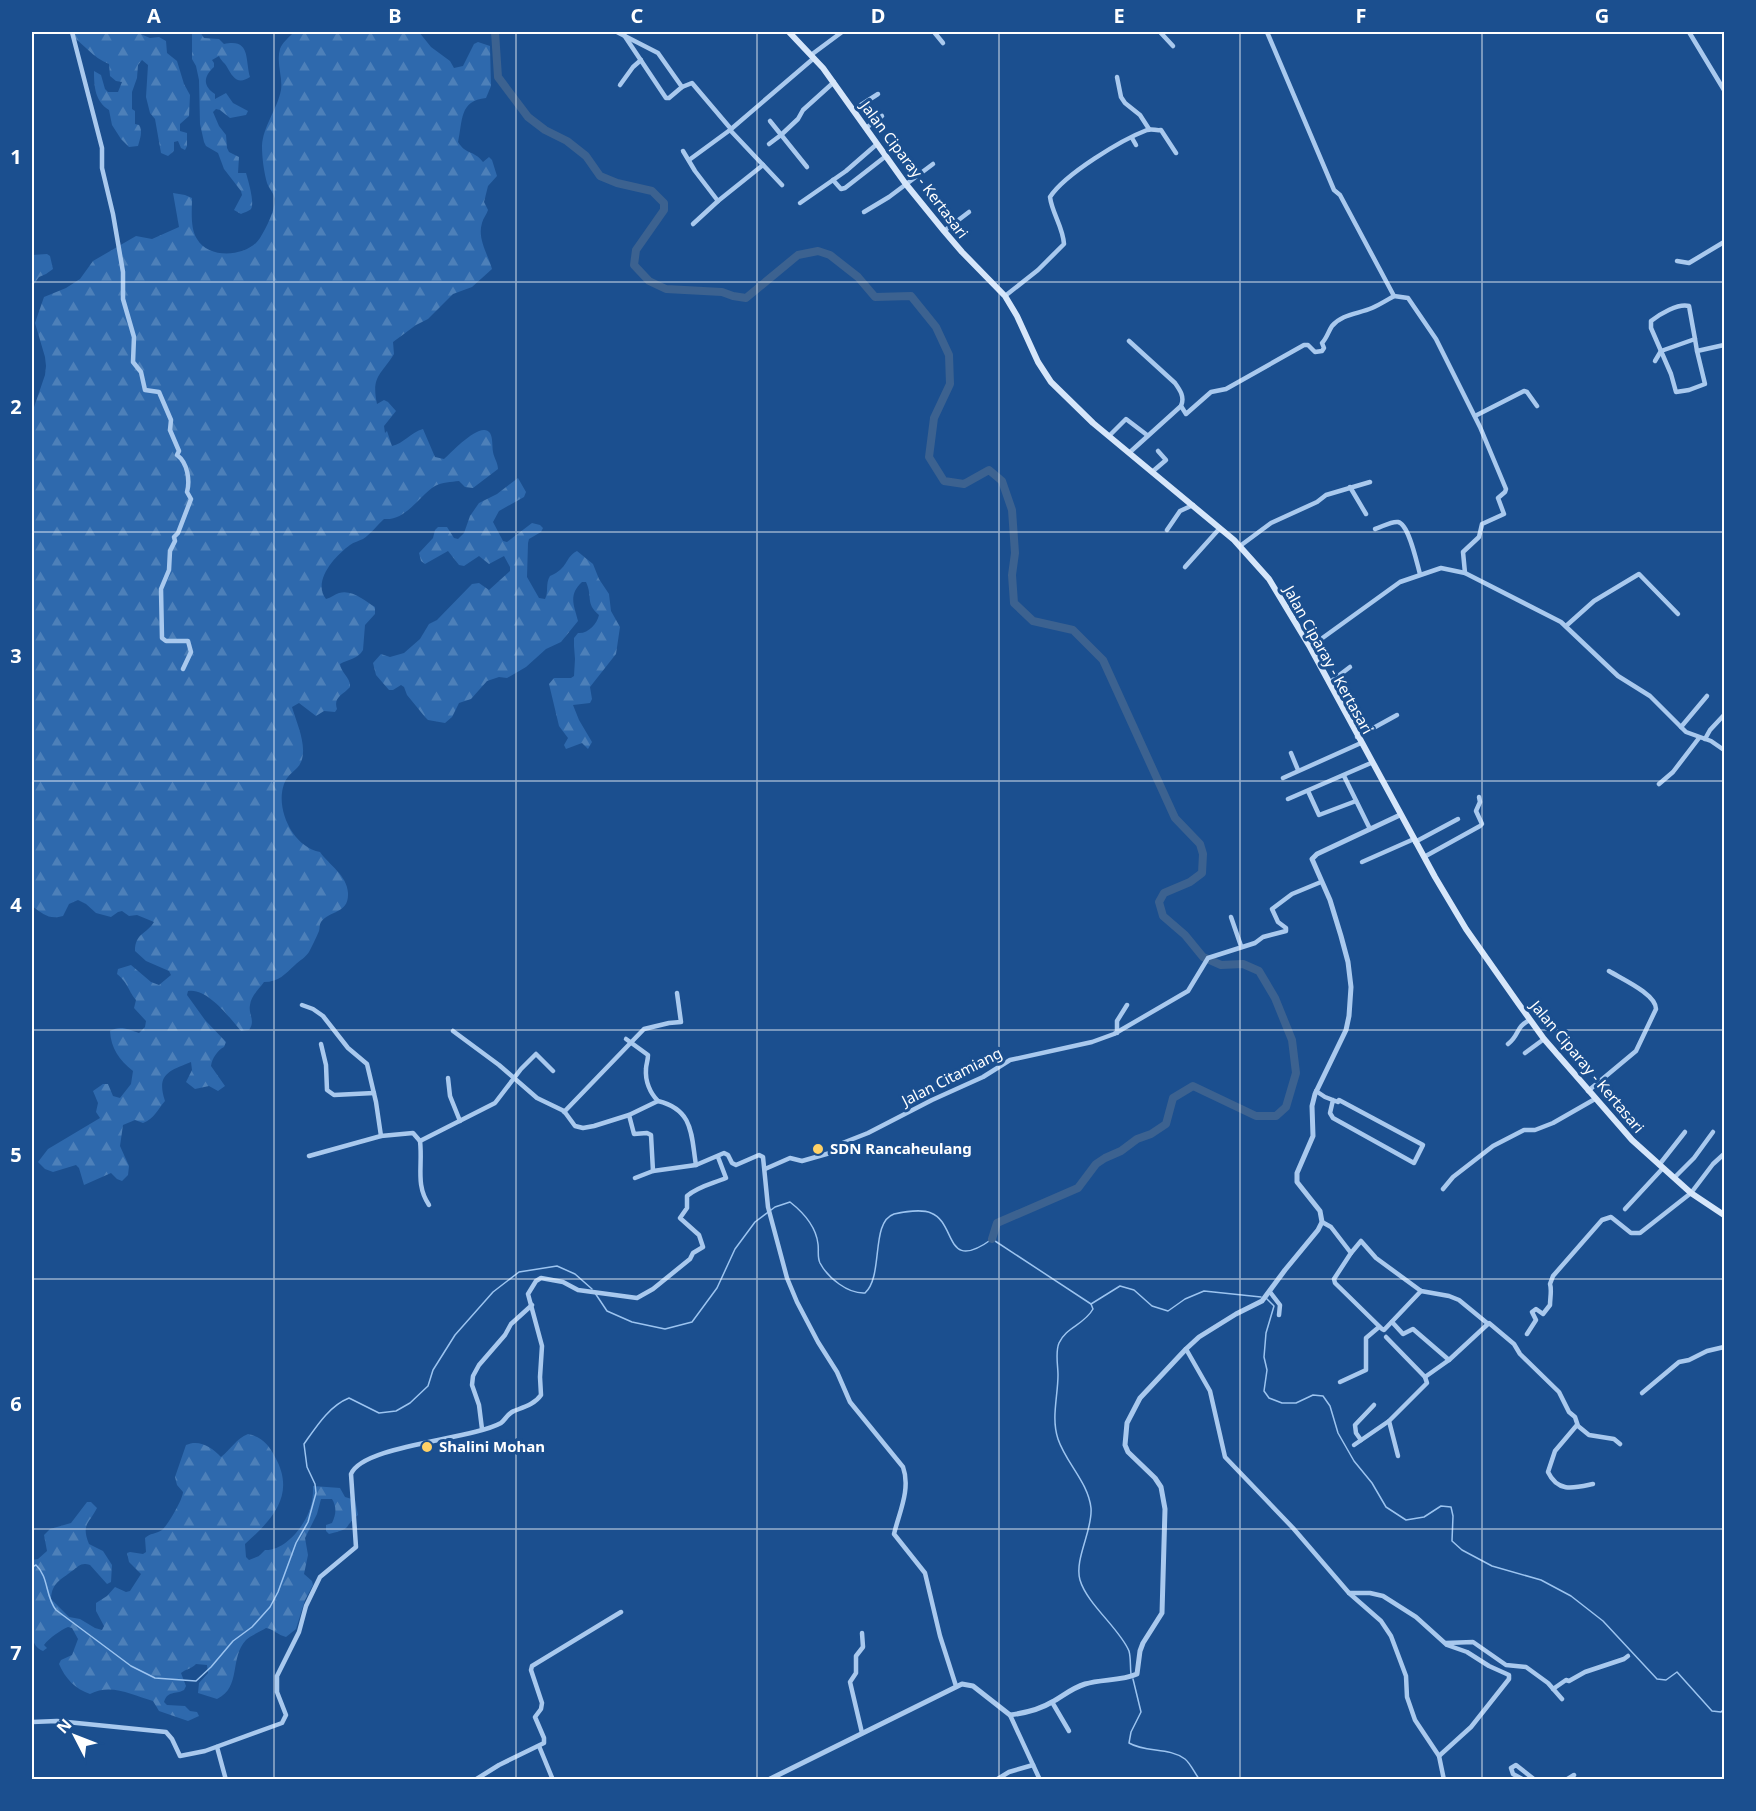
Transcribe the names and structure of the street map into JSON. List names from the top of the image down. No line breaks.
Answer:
{"streets":{"main road":["Jalan Ciparay - Kertasari"],"street":["Jalan Citamiang"]},"places":["SDN Rancaheulang","Shalini Mohan"],"north":"top left","grid":{"columns":["A","B","C","D","E","F","G"],"rows":["1","2","3","4","5","6","7"]}}
